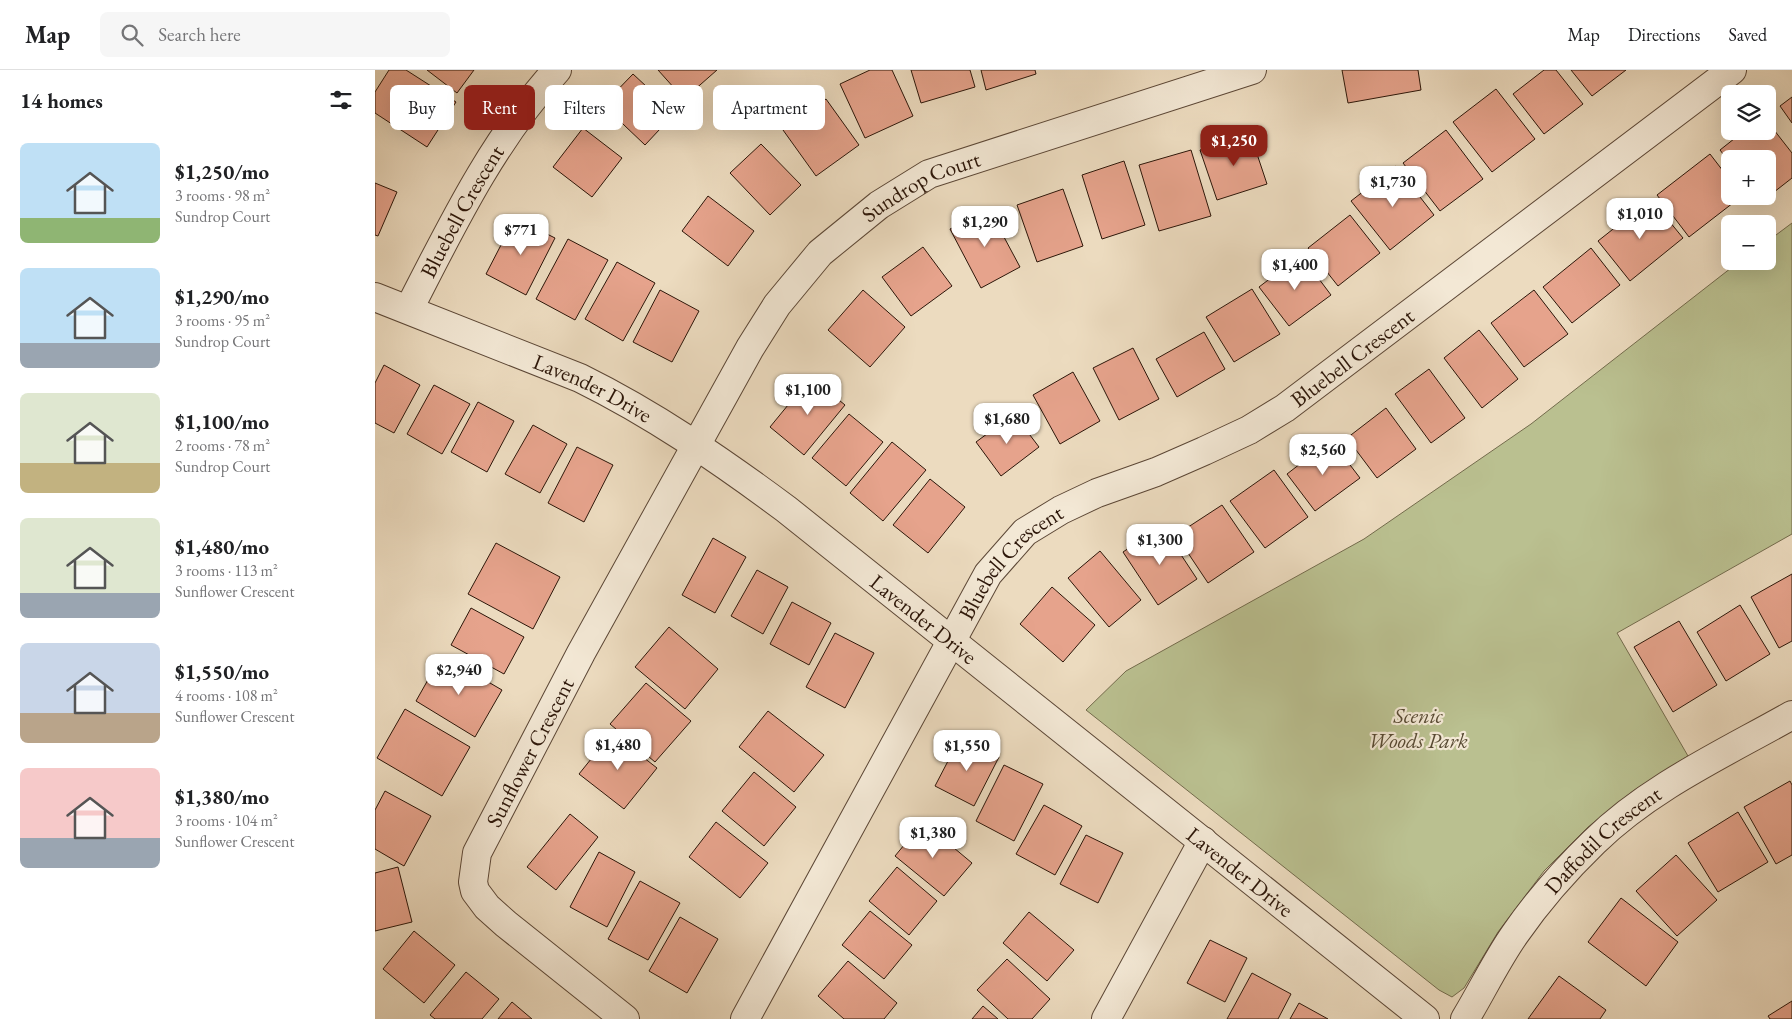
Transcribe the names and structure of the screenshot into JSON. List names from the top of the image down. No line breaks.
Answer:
{"streets":{"street":["Sundrop Court","Bluebell Crescent","Lavender Drive","Sunflower Crescent","Daffodil Crescent"]},"crossings":[["Sundrop Court","Lavender Drive"],["Sundrop Court","Sunflower Crescent"],["Bluebell Crescent","Lavender Drive"],["Lavender Drive","Sunflower Crescent"]],"parks":["Scenic Woods Park"],"page":{"header":"Map","search":"Search here","nav":["Map","Directions","Saved"],"heading":"14 homes","map_buttons":["+","−"],"chip":["Buy","Rent","Filters","New","Apartment"],"price":["$1,250","$1,730","$1,010","$1,290","$771","$1,400","$1,100","$1,680","$2,560","$1,300","$2,940","$1,480","$1,550","$1,380"],"list":[{"name":"$1,250/mo","note":"3 rooms · 98 m² · Sundrop Court"},{"name":"$1,290/mo","note":"3 rooms · 95 m² · Sundrop Court"},{"name":"$1,100/mo","note":"2 rooms · 78 m² · Sundrop Court"},{"name":"$1,480/mo","note":"3 rooms · 113 m² · Sunflower Crescent"},{"name":"$1,550/mo","note":"4 rooms · 108 m² · Sunflower Crescent"},{"name":"$1,380/mo","note":"3 rooms · 104 m² · Sunflower Crescent"}]}}
